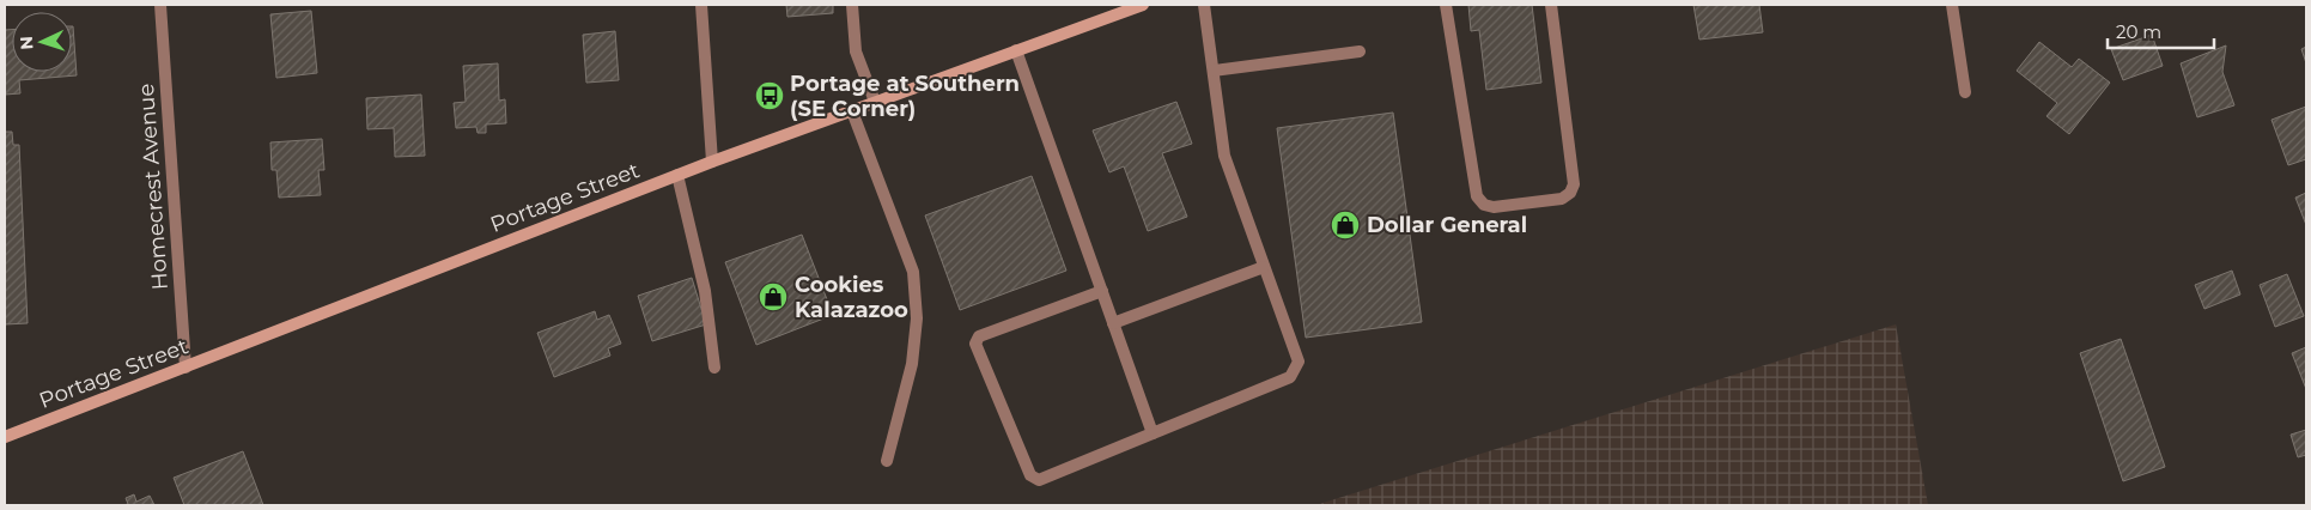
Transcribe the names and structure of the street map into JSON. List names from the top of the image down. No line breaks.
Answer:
{"streets":{"main road":["Portage Street"],"street":["Homecrest Avenue"]},"crossings":[["Homecrest Avenue","Portage Street"]],"places":{"bus stop":["Portage at Southern (SE Corner)"],"shop":["Dollar General","Cookies Kalazazoo"]},"scale_bar":"20 m","north":"left"}
